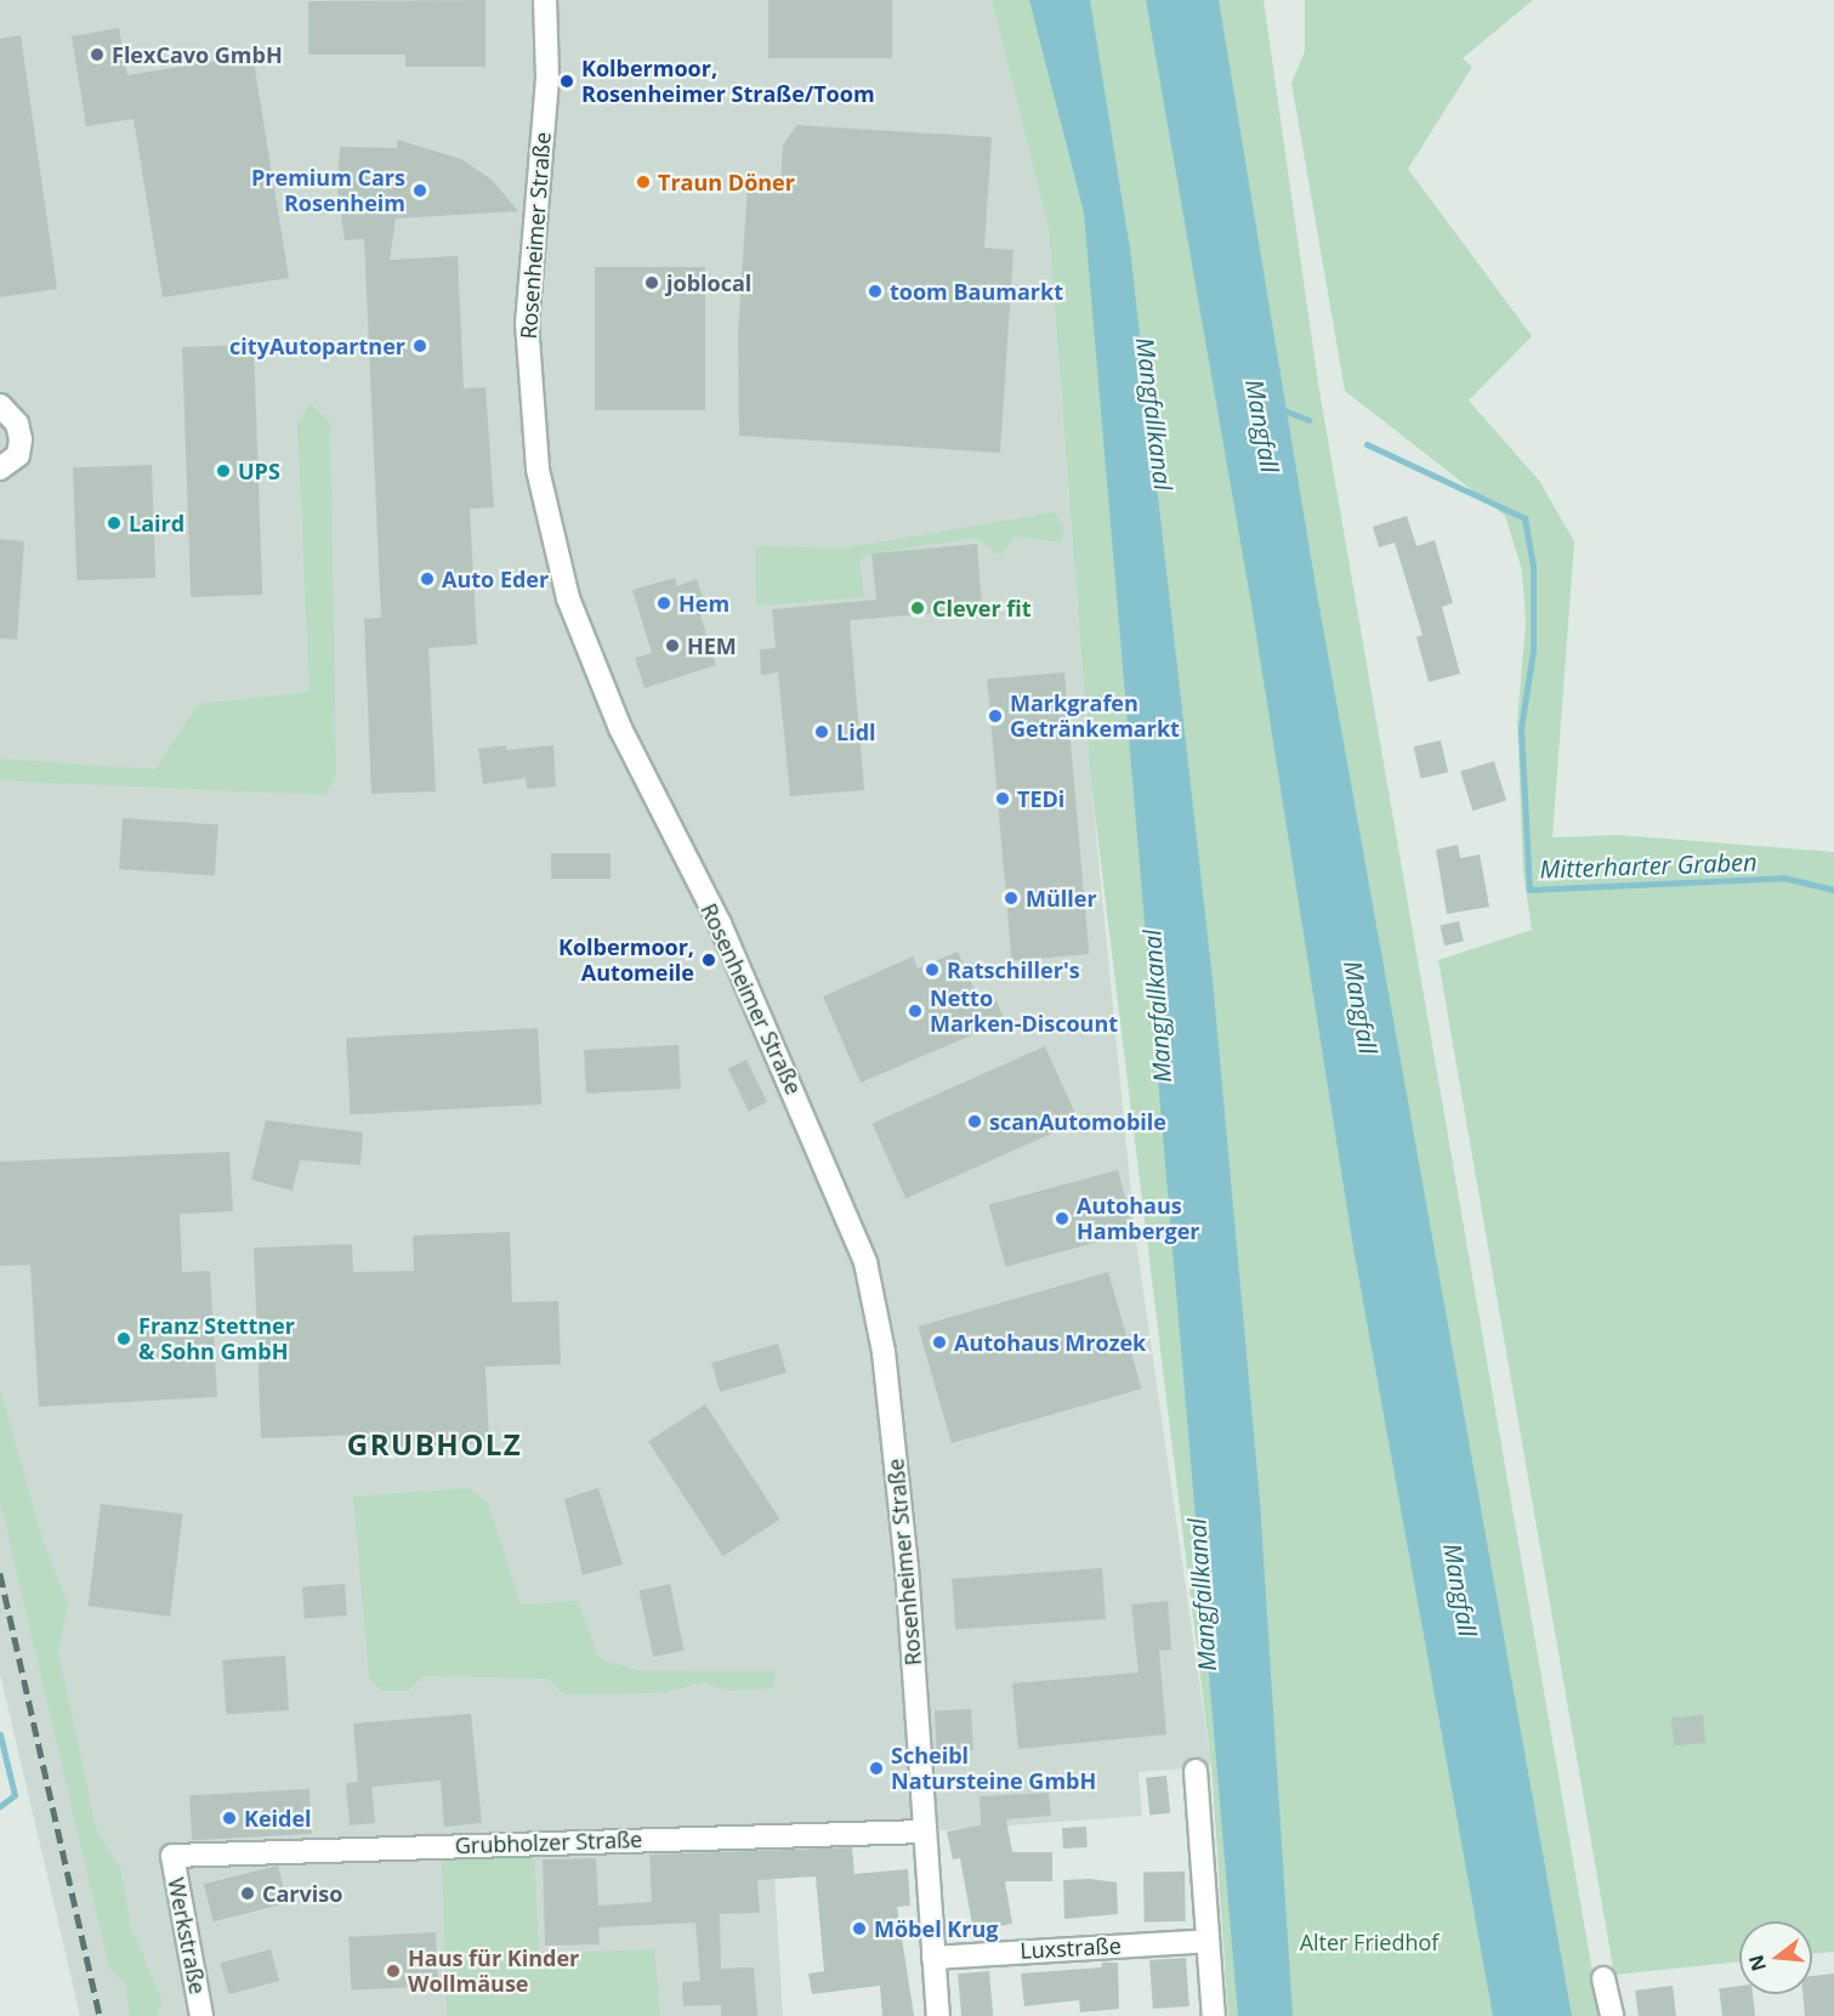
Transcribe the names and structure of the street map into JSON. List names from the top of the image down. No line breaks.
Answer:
{"streets":{"street":["Rosenheimer Straße","Grubholzer Straße","Werkstraße","Luxstraße"]},"crossings":[["Rosenheimer Straße","Grubholzer Straße"],["Rosenheimer Straße","Luxstraße"],["Grubholzer Straße","Werkstraße"]],"districts":["GRUBHOLZ"],"water":["Mangfallkanal","Mangfall","Mitterharter Graben"],"parks":["Alter Friedhof"],"places":["FlexCavo GmbH","Kolbermoor, Rosenheimer Straße/Toom","Traun Döner","Premium Cars Rosenheim","joblocal","toom Baumarkt","cityAutopartner","UPS","Laird","Auto Eder","Hem","Clever fit","HEM","Markgrafen Getränkemarkt","Lidl","TEDi","Müller","Kolbermoor, Automeile","Ratschiller's","Netto Marken-Discount","scanAutomobile","Autohaus Hamberger","Franz Stettner & Sohn GmbH","Autohaus Mrozek","Scheibl Natursteine GmbH","Keidel","Carviso","Möbel Krug","Haus für Kinder Wollmäuse"],"north":"left"}
